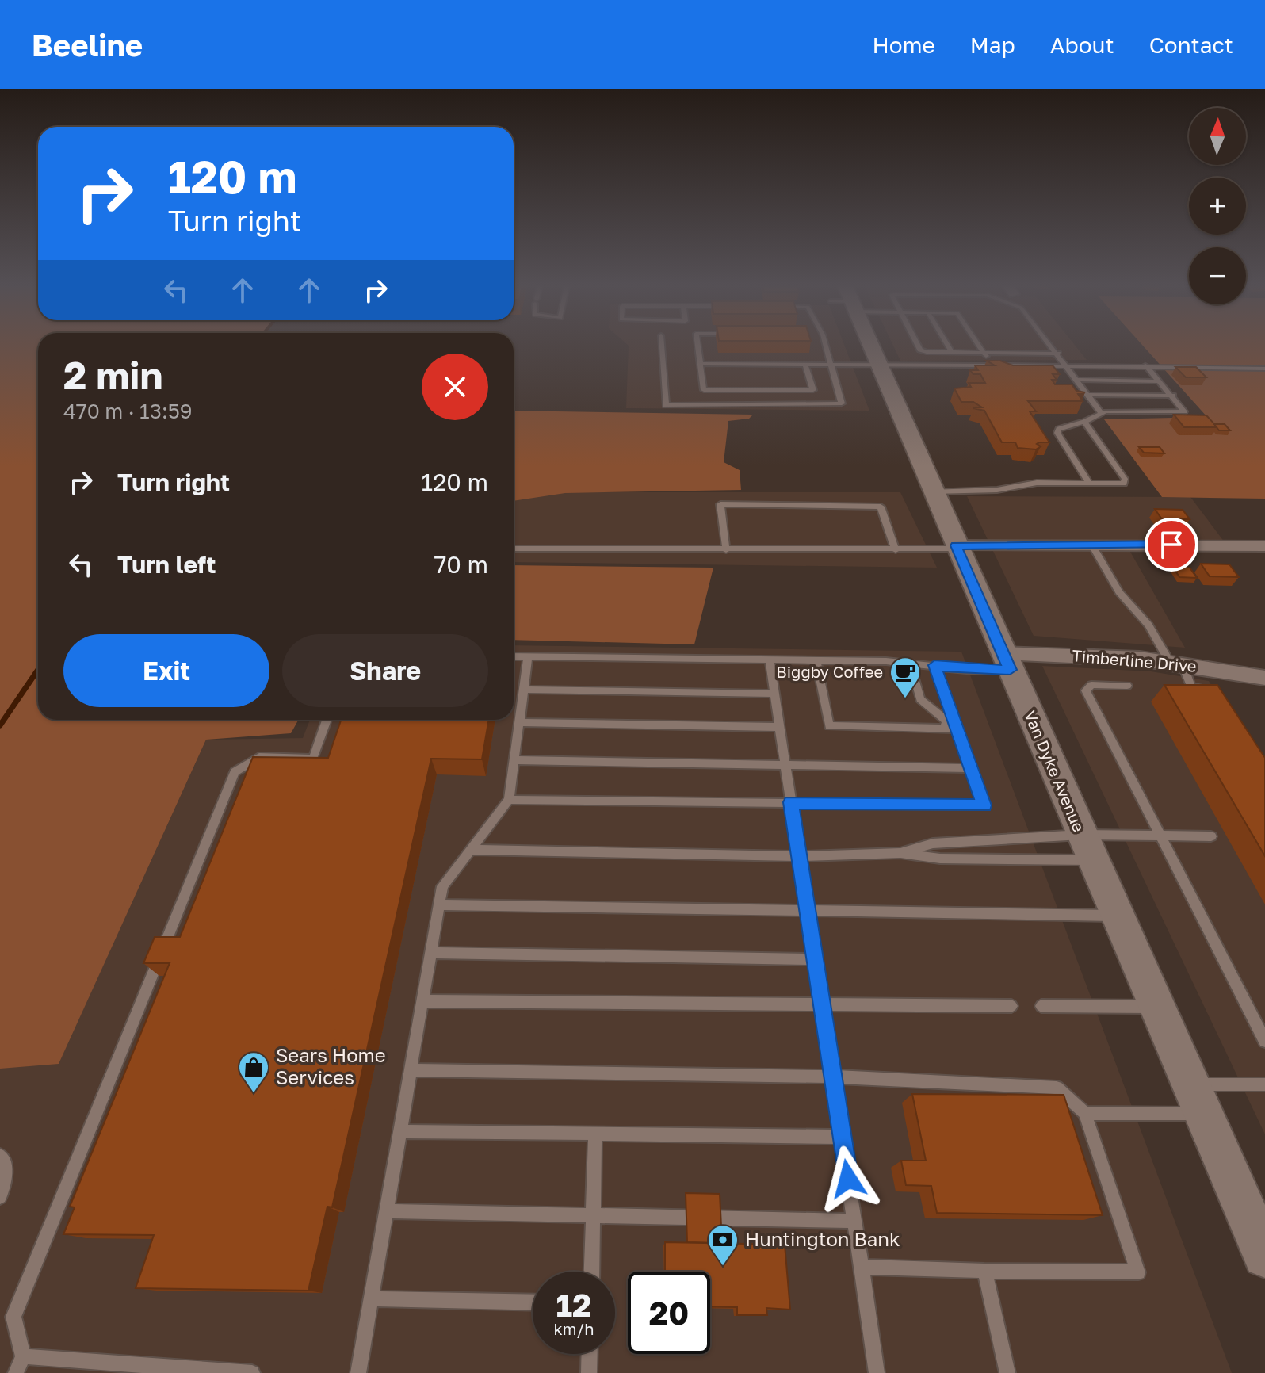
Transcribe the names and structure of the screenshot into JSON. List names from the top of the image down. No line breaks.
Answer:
{"streets":{"main road":["Van Dyke Avenue"],"street":["Timberline Drive"]},"crossings":[["Timberline Drive","Van Dyke Avenue"]],"places":{"cafe":["Biggby Coffee"],"shop":["Sears Home Services"],"bank":["Huntington Bank"]},"north":"top","page":{"header":"Beeline","nav":["Home","Map","About","Contact"],"map_buttons":["+","−"],"turn":["120 m","Turn right"],"heading":["2 min","470 m · 13:59"],"list":[{"name":"Turn right","value":"120 m"},{"name":"Turn left","value":"70 m"}],"buttons":["Exit","Share"],"speed":"12 km/h","limit":"20"}}
